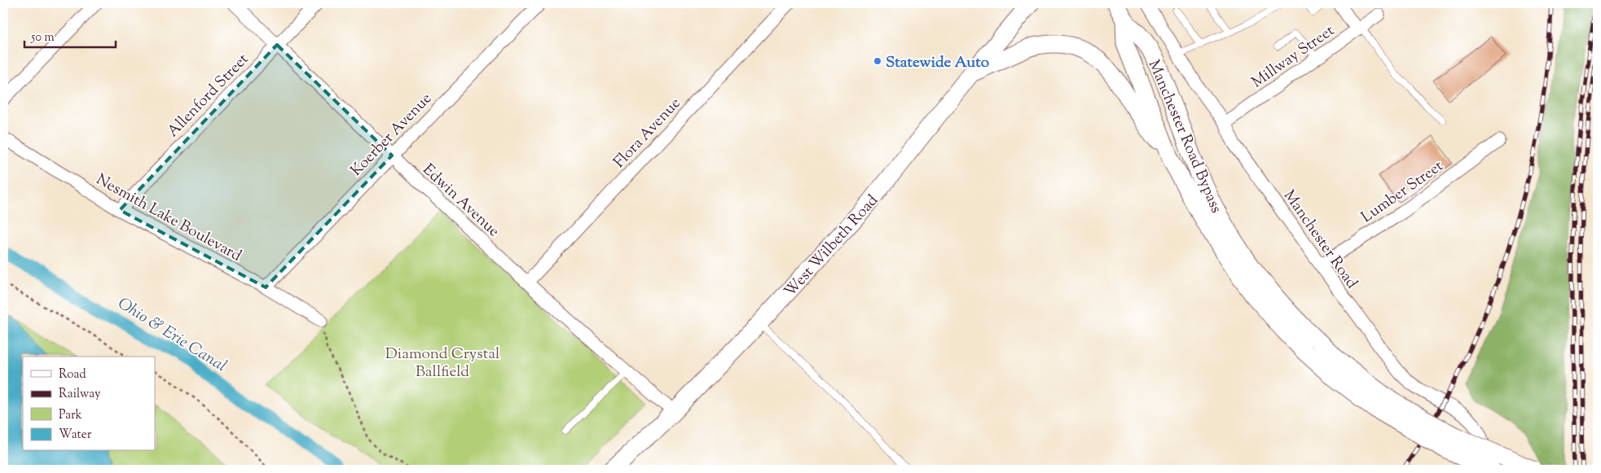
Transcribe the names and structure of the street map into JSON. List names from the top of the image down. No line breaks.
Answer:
{"streets":{"main road":["Manchester Road Bypass","West Wilbeth Road"],"street":["Millway Street","Allenford Street","Flora Avenue","Koerber Avenue","Lumber Street","Edwin Avenue","Nesmith Lake Boulevard","Manchester Road"]},"crossings":[["Millway Street","Manchester Road"],["Allenford Street","Edwin Avenue"],["Allenford Street","Nesmith Lake Boulevard"],["Flora Avenue","Edwin Avenue"],["Koerber Avenue","Edwin Avenue"],["Koerber Avenue","Nesmith Lake Boulevard"],["Lumber Street","Manchester Road"],["Edwin Avenue","West Wilbeth Road"]],"water":["Ohio & Erie Canal"],"parks":["Diamond Crystal Ballfield"],"places":["Statewide Auto"],"legend":["Road","Railway","Park","Water"],"scale_bar":"50 m"}
